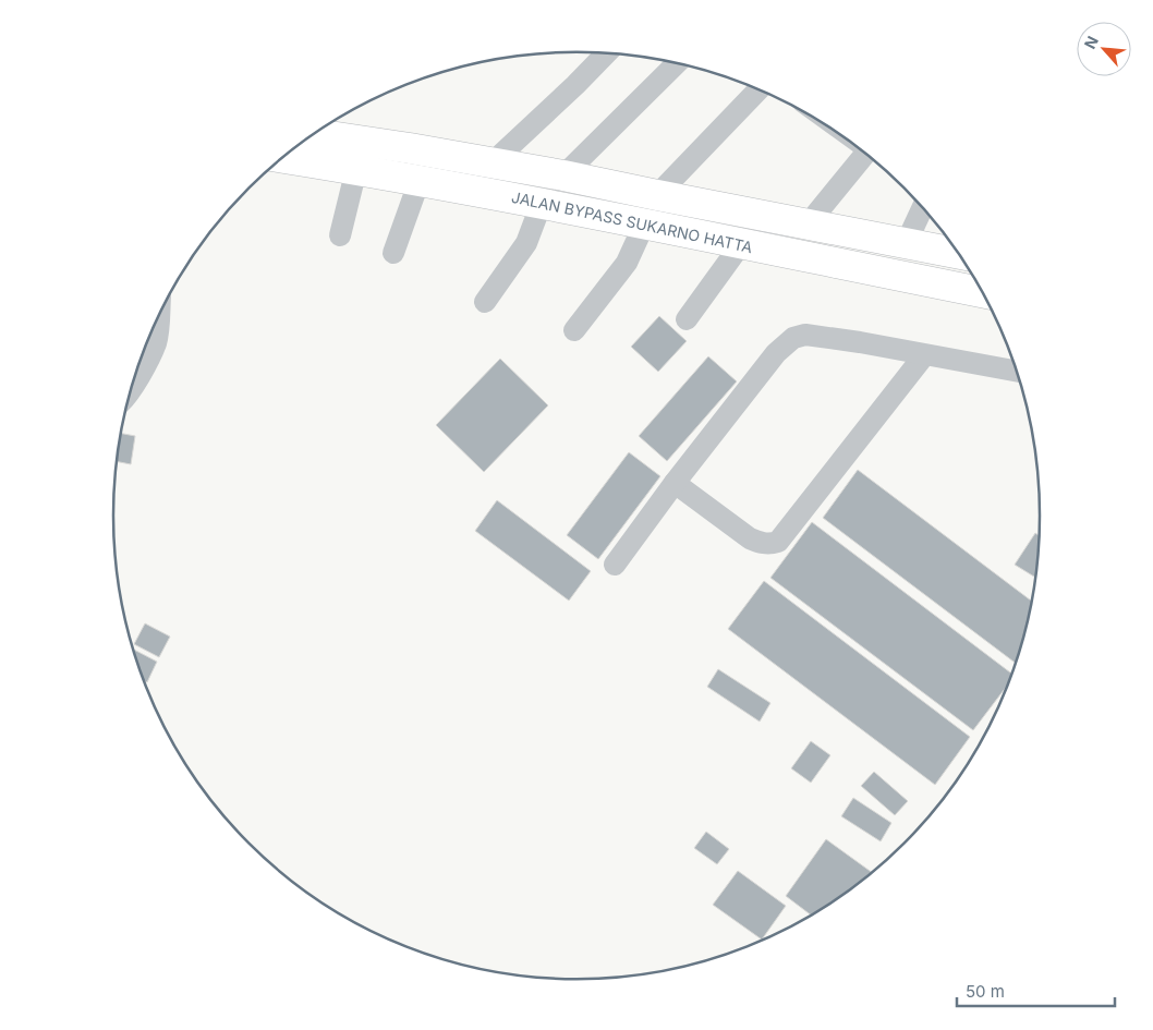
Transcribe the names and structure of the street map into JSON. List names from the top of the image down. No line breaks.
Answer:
{"streets":{"highway":["JALAN BYPASS SUKARNO HATTA"]},"scale_bar":"50 m","north":"top left"}
